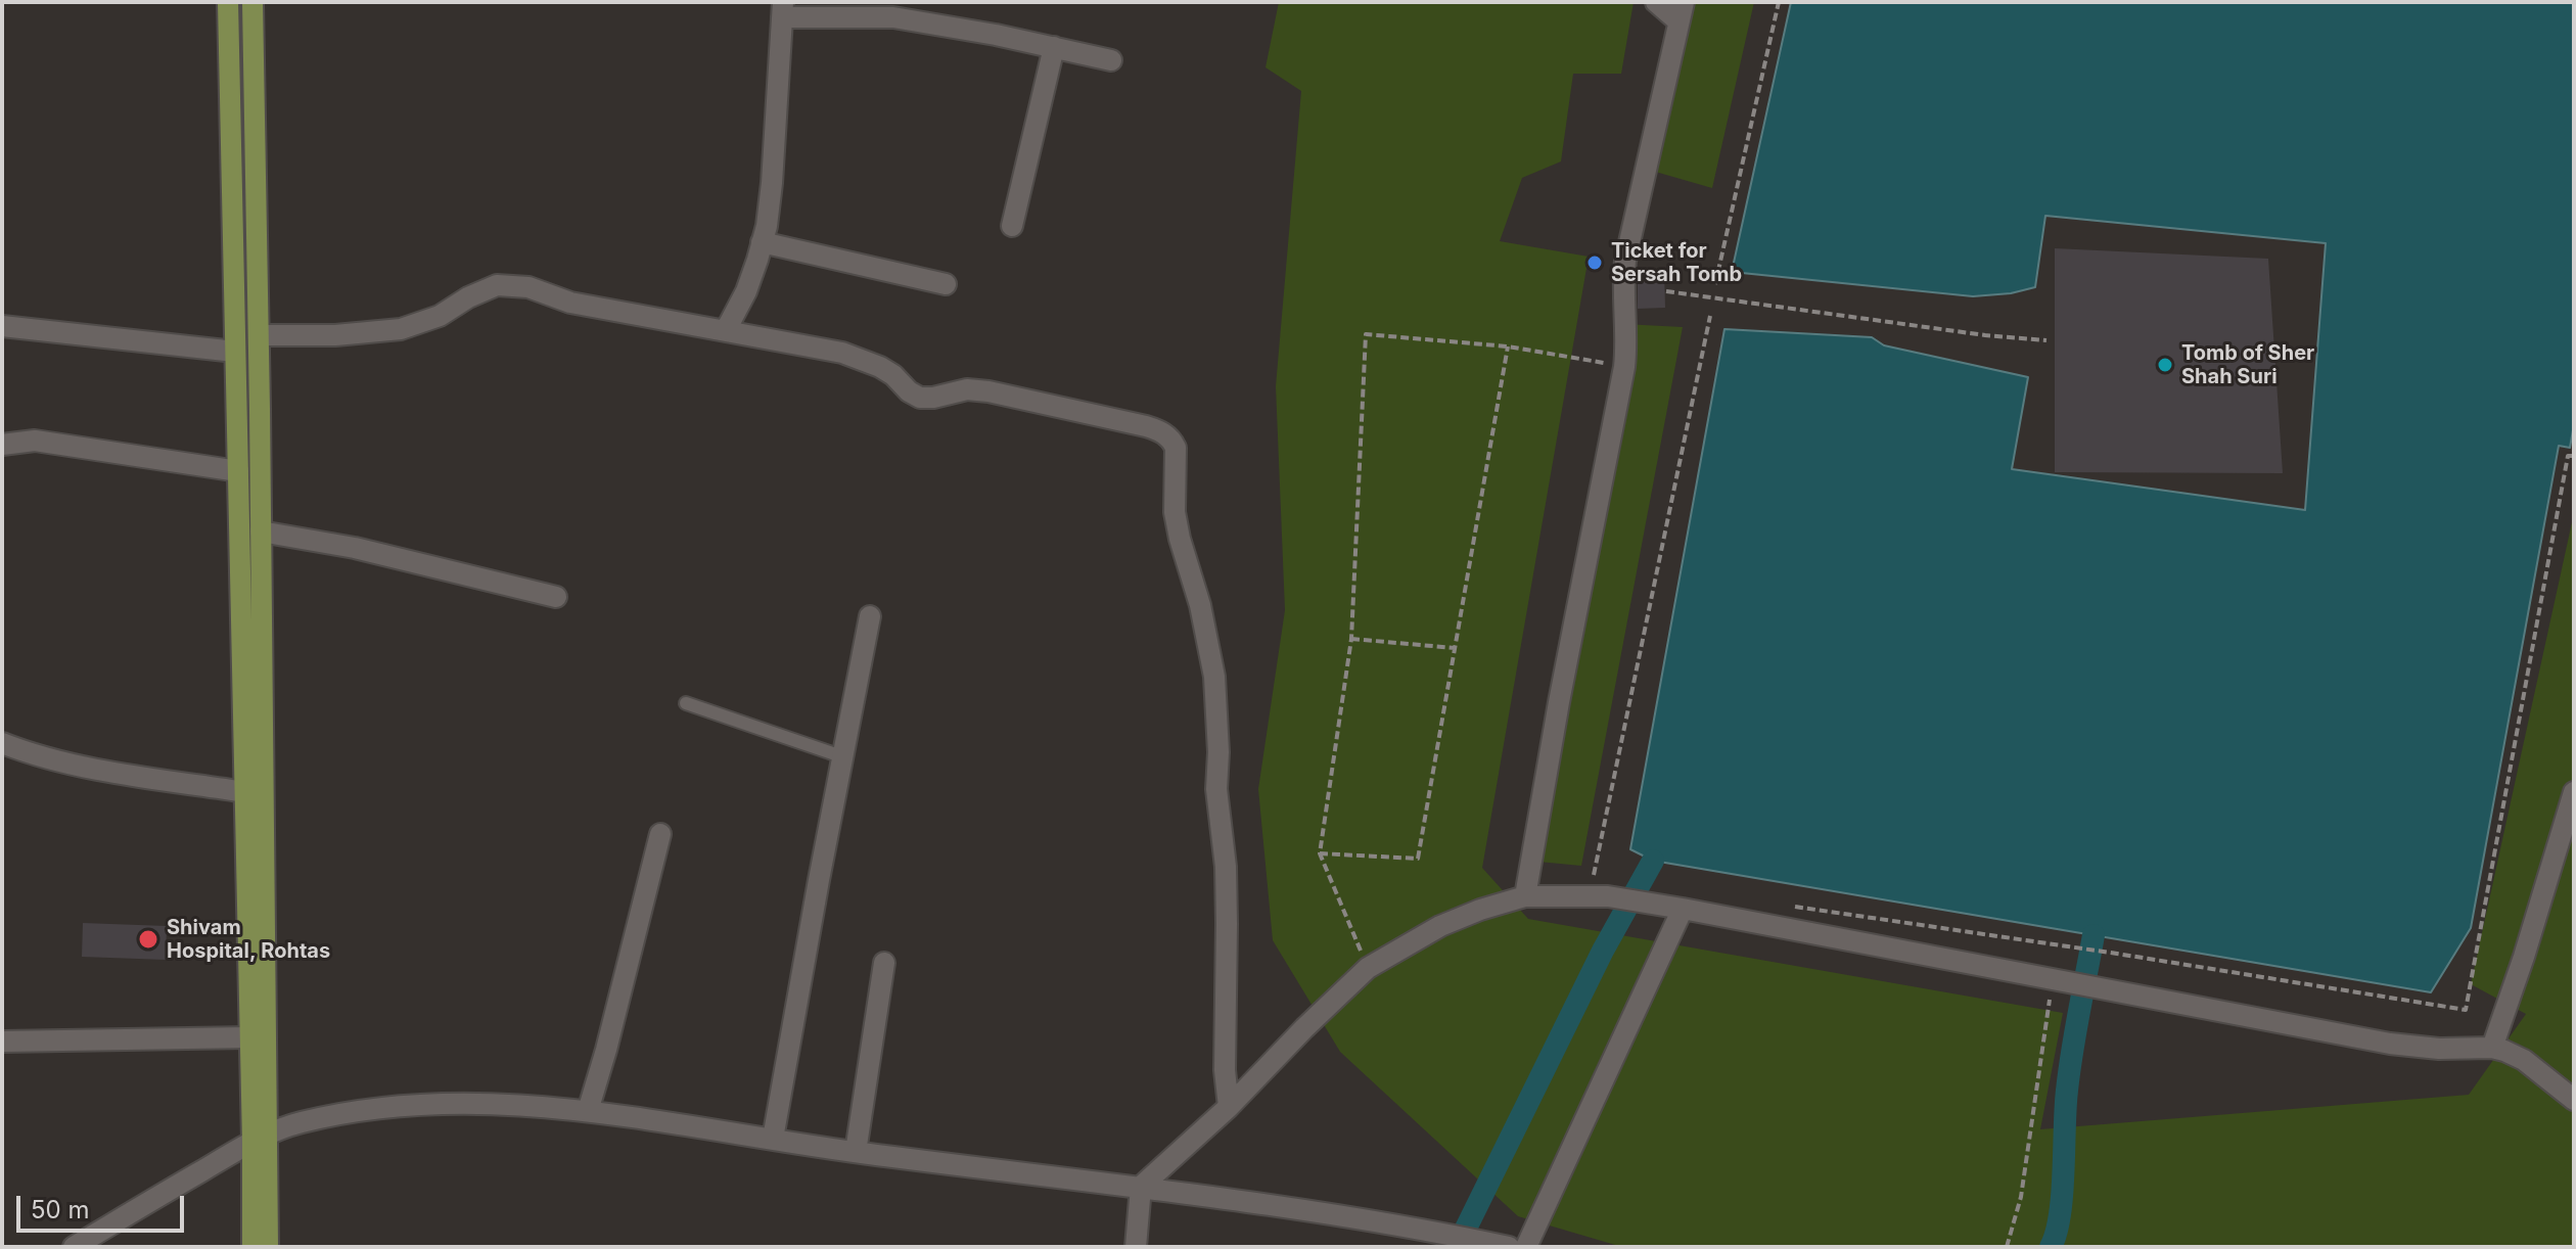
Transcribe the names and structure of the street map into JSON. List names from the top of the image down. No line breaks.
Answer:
{"places":["Ticket for Sersah Tomb","Tomb of Sher Shah Suri","Shivam Hospital, Rohtas"],"scale_bar":"50 m"}
